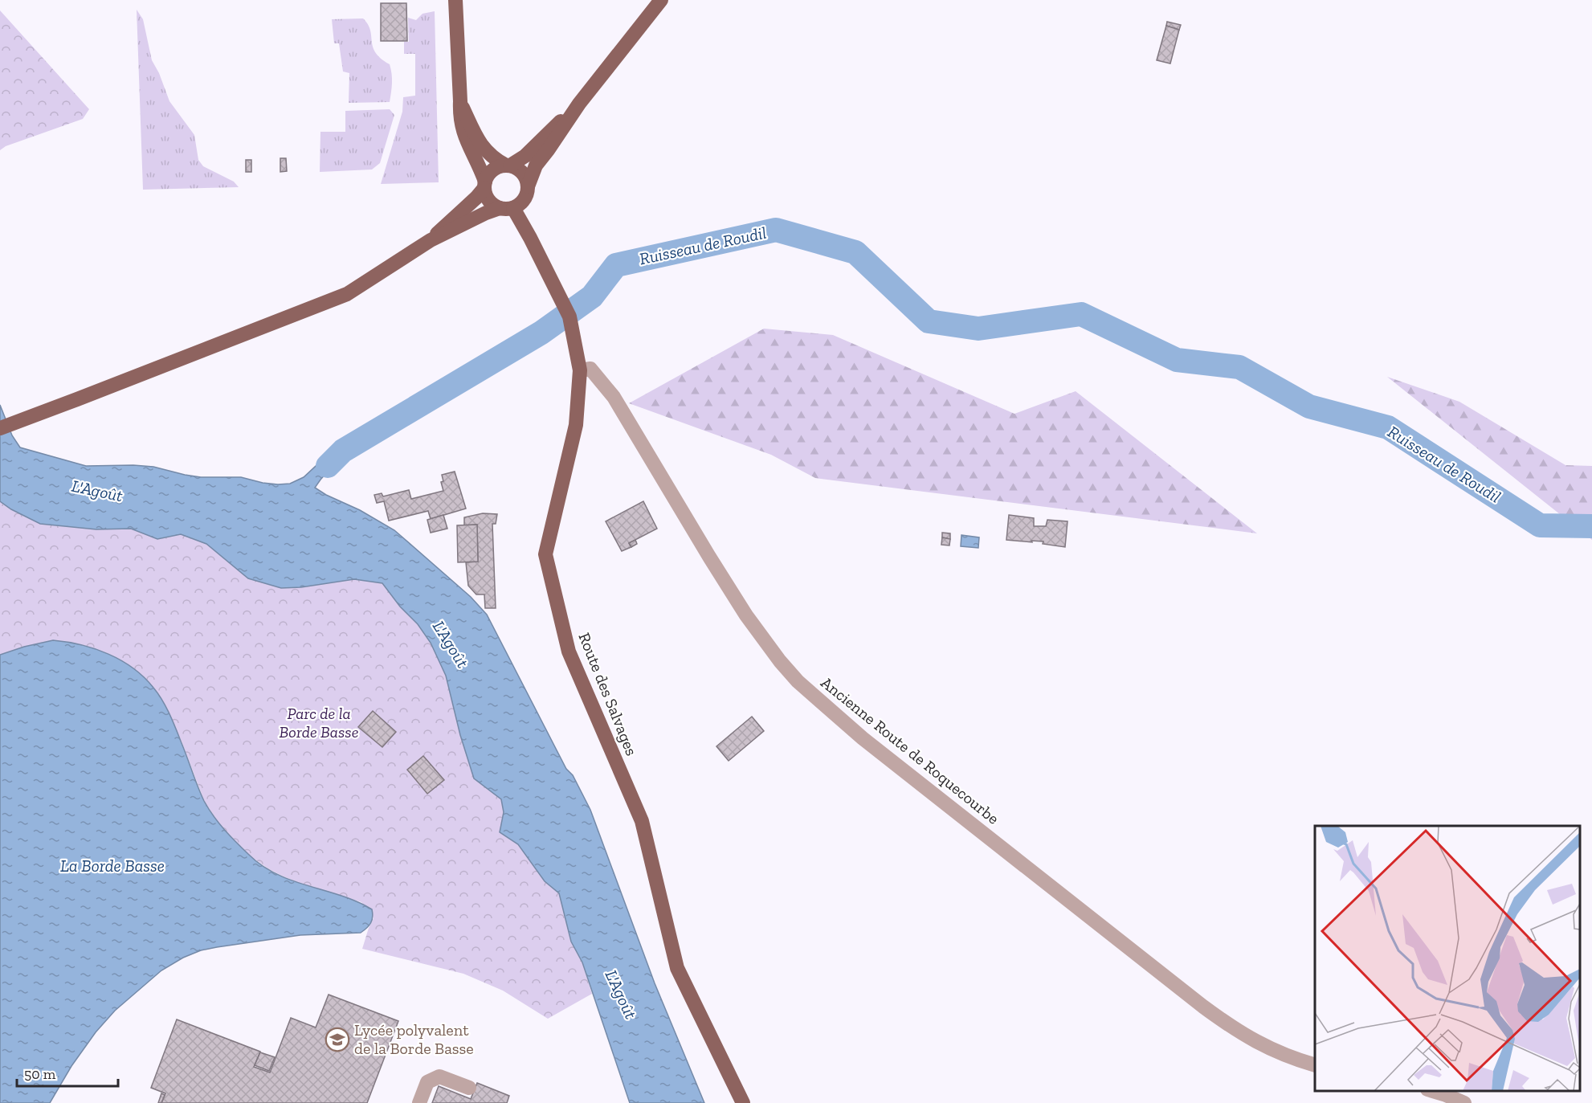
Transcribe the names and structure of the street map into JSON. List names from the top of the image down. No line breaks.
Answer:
{"streets":{"main road":["Route des Salvages"],"street":["Ancienne Route de Roquecourbe"]},"crossings":[["Route des Salvages","Ancienne Route de Roquecourbe"]],"water":["Ruisseau de Roudil","L'Agoût","La Borde Basse"],"parks":["Parc de la Borde Basse"],"places":{"school or university":["Lycée polyvalent de la Borde Basse"]},"scale_bar":"50 m"}
